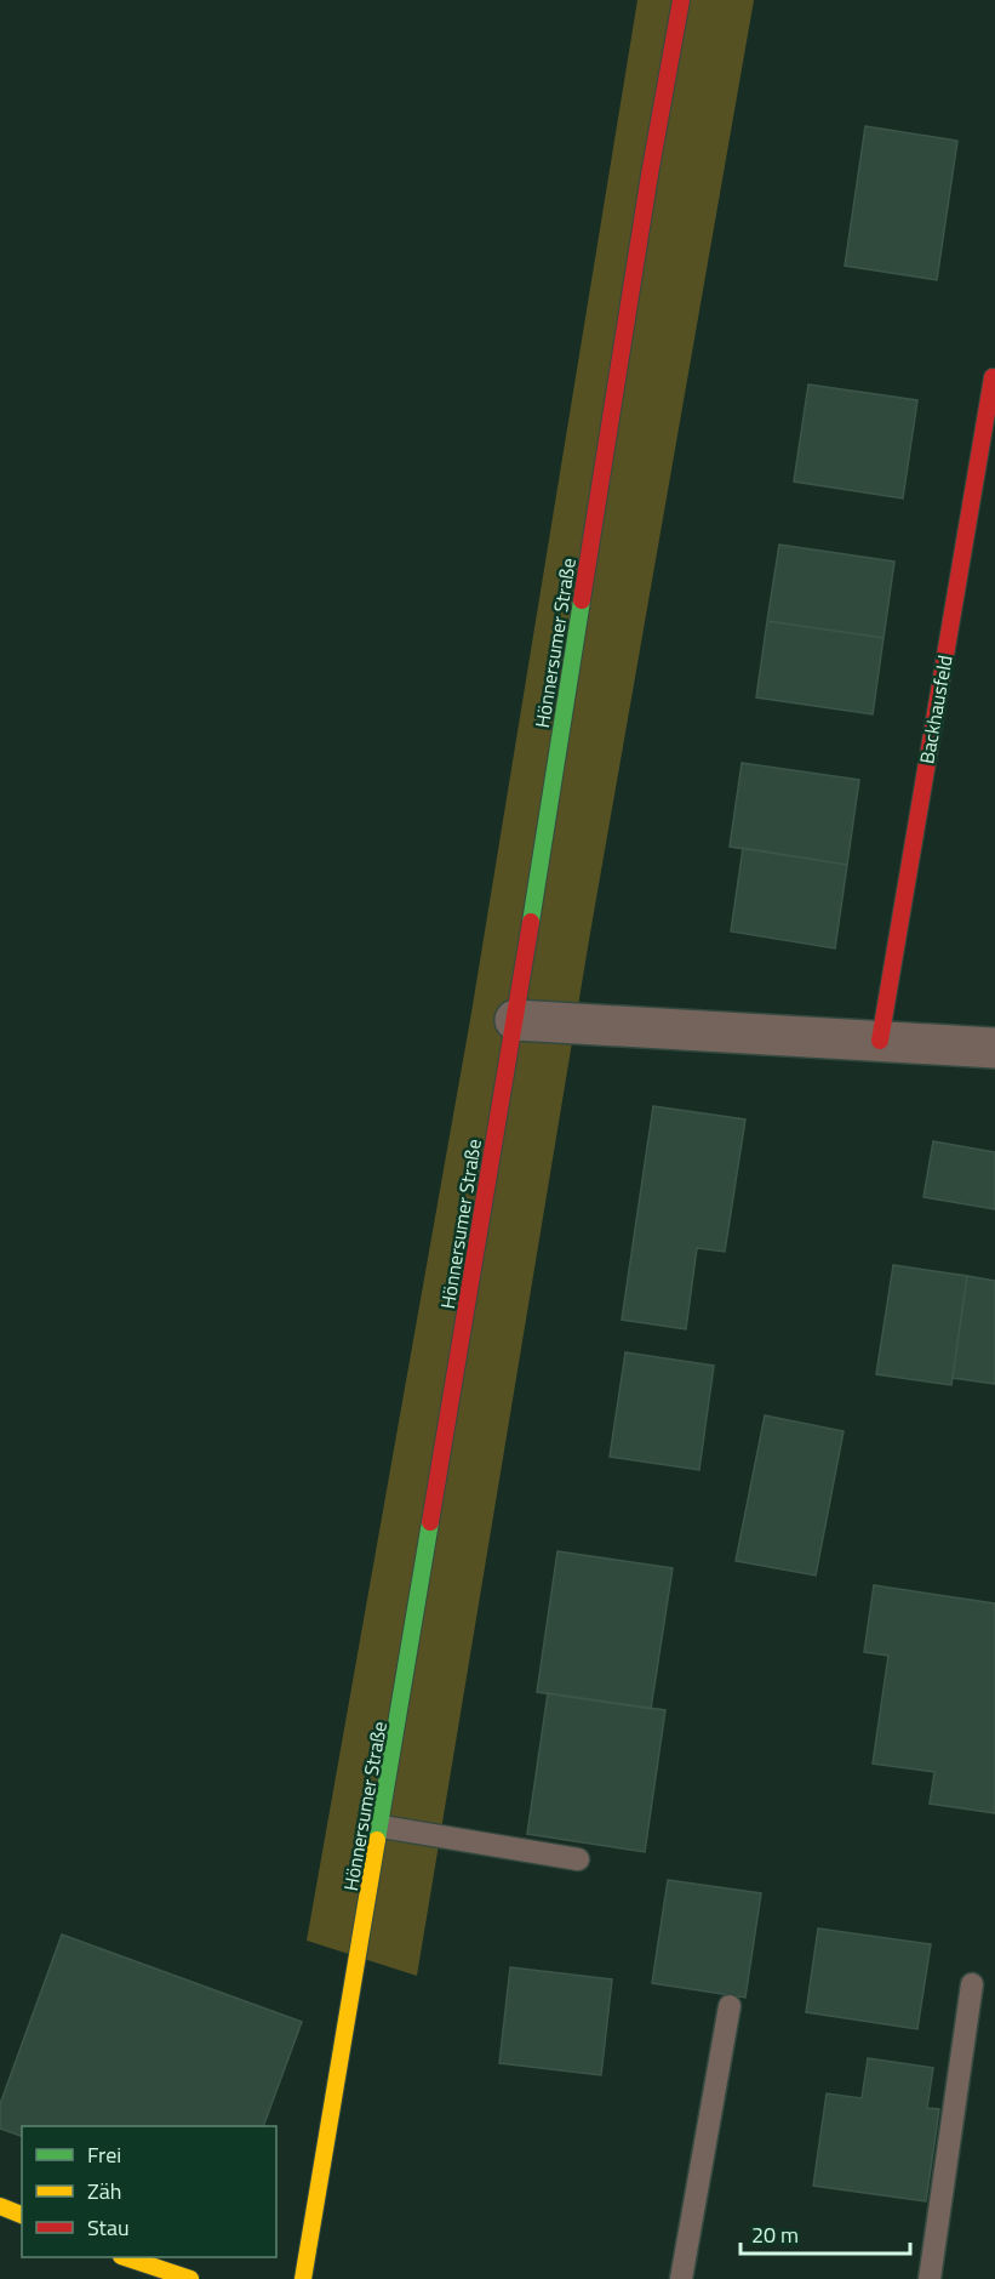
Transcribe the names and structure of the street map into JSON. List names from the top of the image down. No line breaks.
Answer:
{"streets":{"street":["Hönnersumer Straße","Backhausfeld"]},"legend":["Frei","Zäh","Stau"],"scale_bar":"20 m"}
